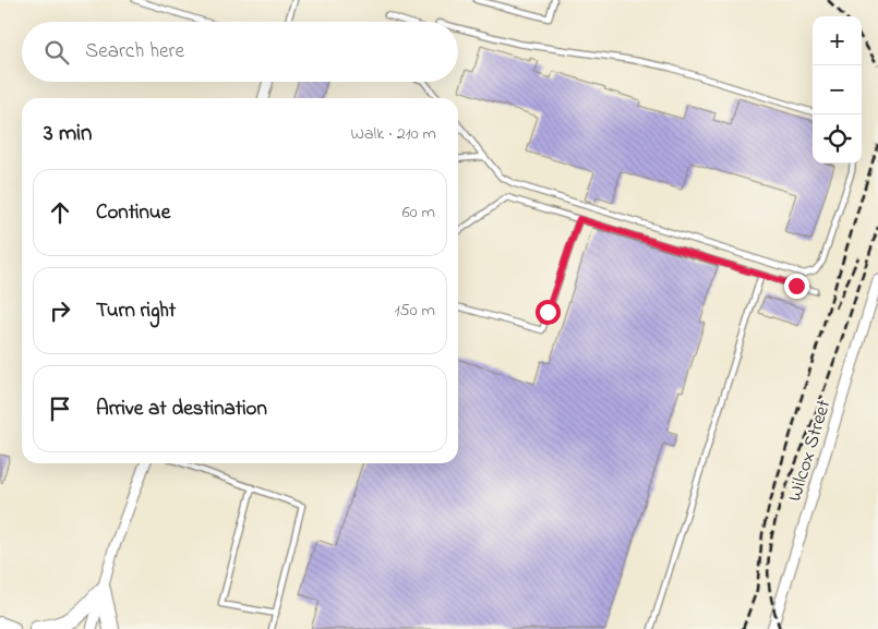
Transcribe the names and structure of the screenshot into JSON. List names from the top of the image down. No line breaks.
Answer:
{"streets":{"street":["Wilcox Street"]},"page":{"map_buttons":["+","−"],"search":"Search here","heading":["3 min","Walk · 210 m"],"list":[["Continue","60 m"],["Turn right","150 m"],"Arrive at destination"]}}
